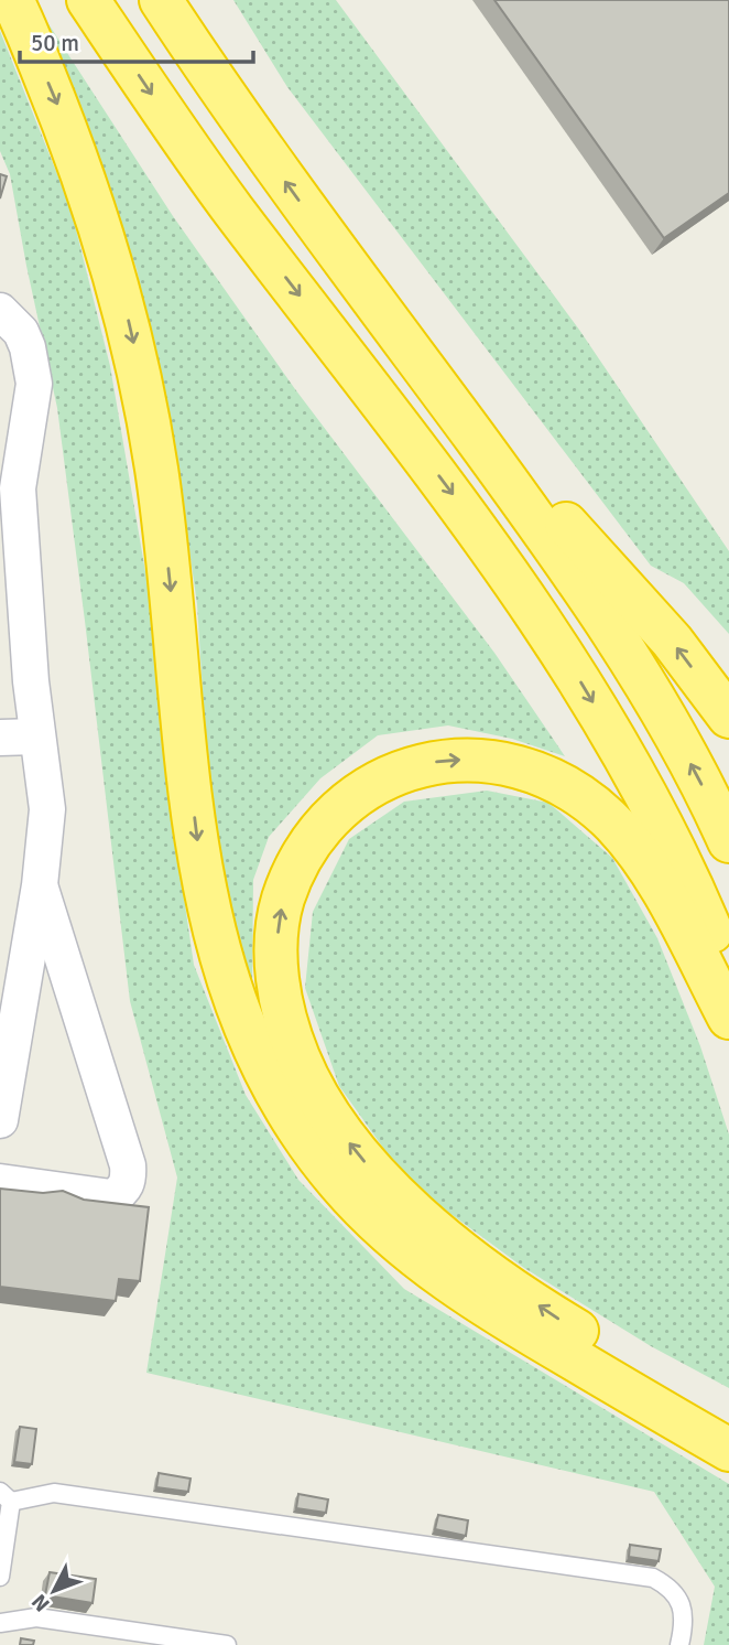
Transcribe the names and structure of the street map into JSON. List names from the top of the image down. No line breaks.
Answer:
{"scale_bar":"50 m","north":"bottom left"}
